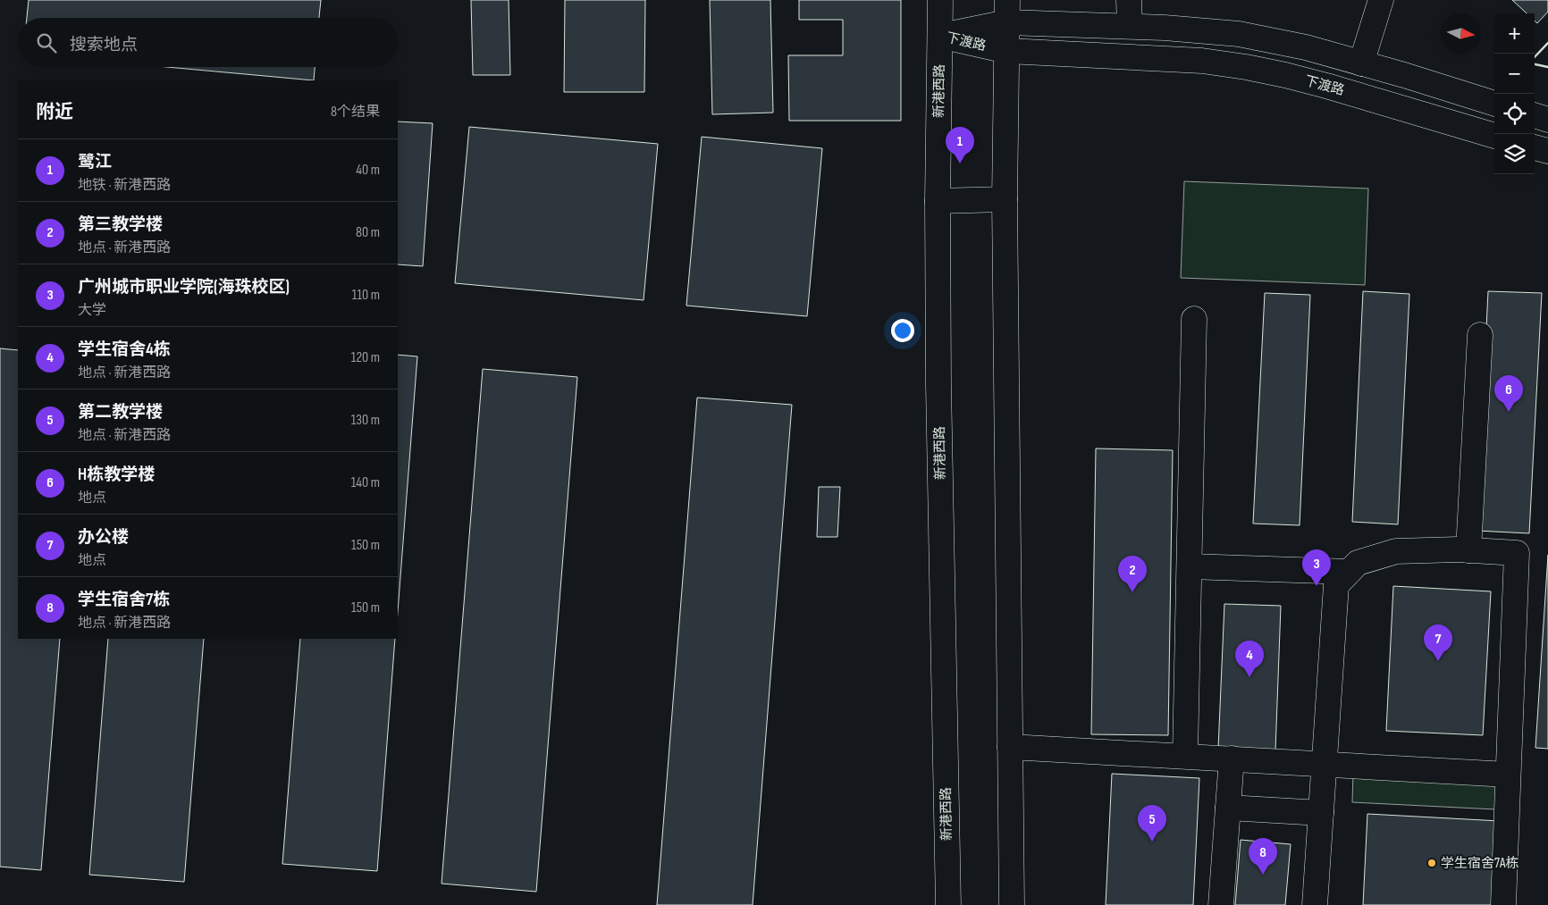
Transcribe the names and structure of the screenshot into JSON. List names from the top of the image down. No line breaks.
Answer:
{"streets":{"main road":["下渡路","新港西路"]},"crossings":[["下渡路","新港西路"]],"places":["学生宿舍7A栋"],"north":"right","page":{"map_buttons":["+","−"],"search":"搜索地点","heading":["附近","8个结果"],"pins":["1","6","3","2","7","4","5","8"],"list":[{"mark":"1","name":"鹭江","note":"地铁 · 新港西路","value":"40 m"},{"mark":"2","name":"第三教学楼","note":"地点 · 新港西路","value":"80 m"},{"mark":"3","name":"广州城市职业学院(海珠校区)","note":"大学","value":"110 m"},{"mark":"4","name":"学生宿舍4栋","note":"地点 · 新港西路","value":"120 m"},{"mark":"5","name":"第二教学楼","note":"地点 · 新港西路","value":"130 m"},{"mark":"6","name":"H栋教学楼","note":"地点","value":"140 m"},{"mark":"7","name":"办公楼","note":"地点","value":"150 m"},{"mark":"8","name":"学生宿舍7栋","note":"地点 · 新港西路","value":"150 m"}]}}
